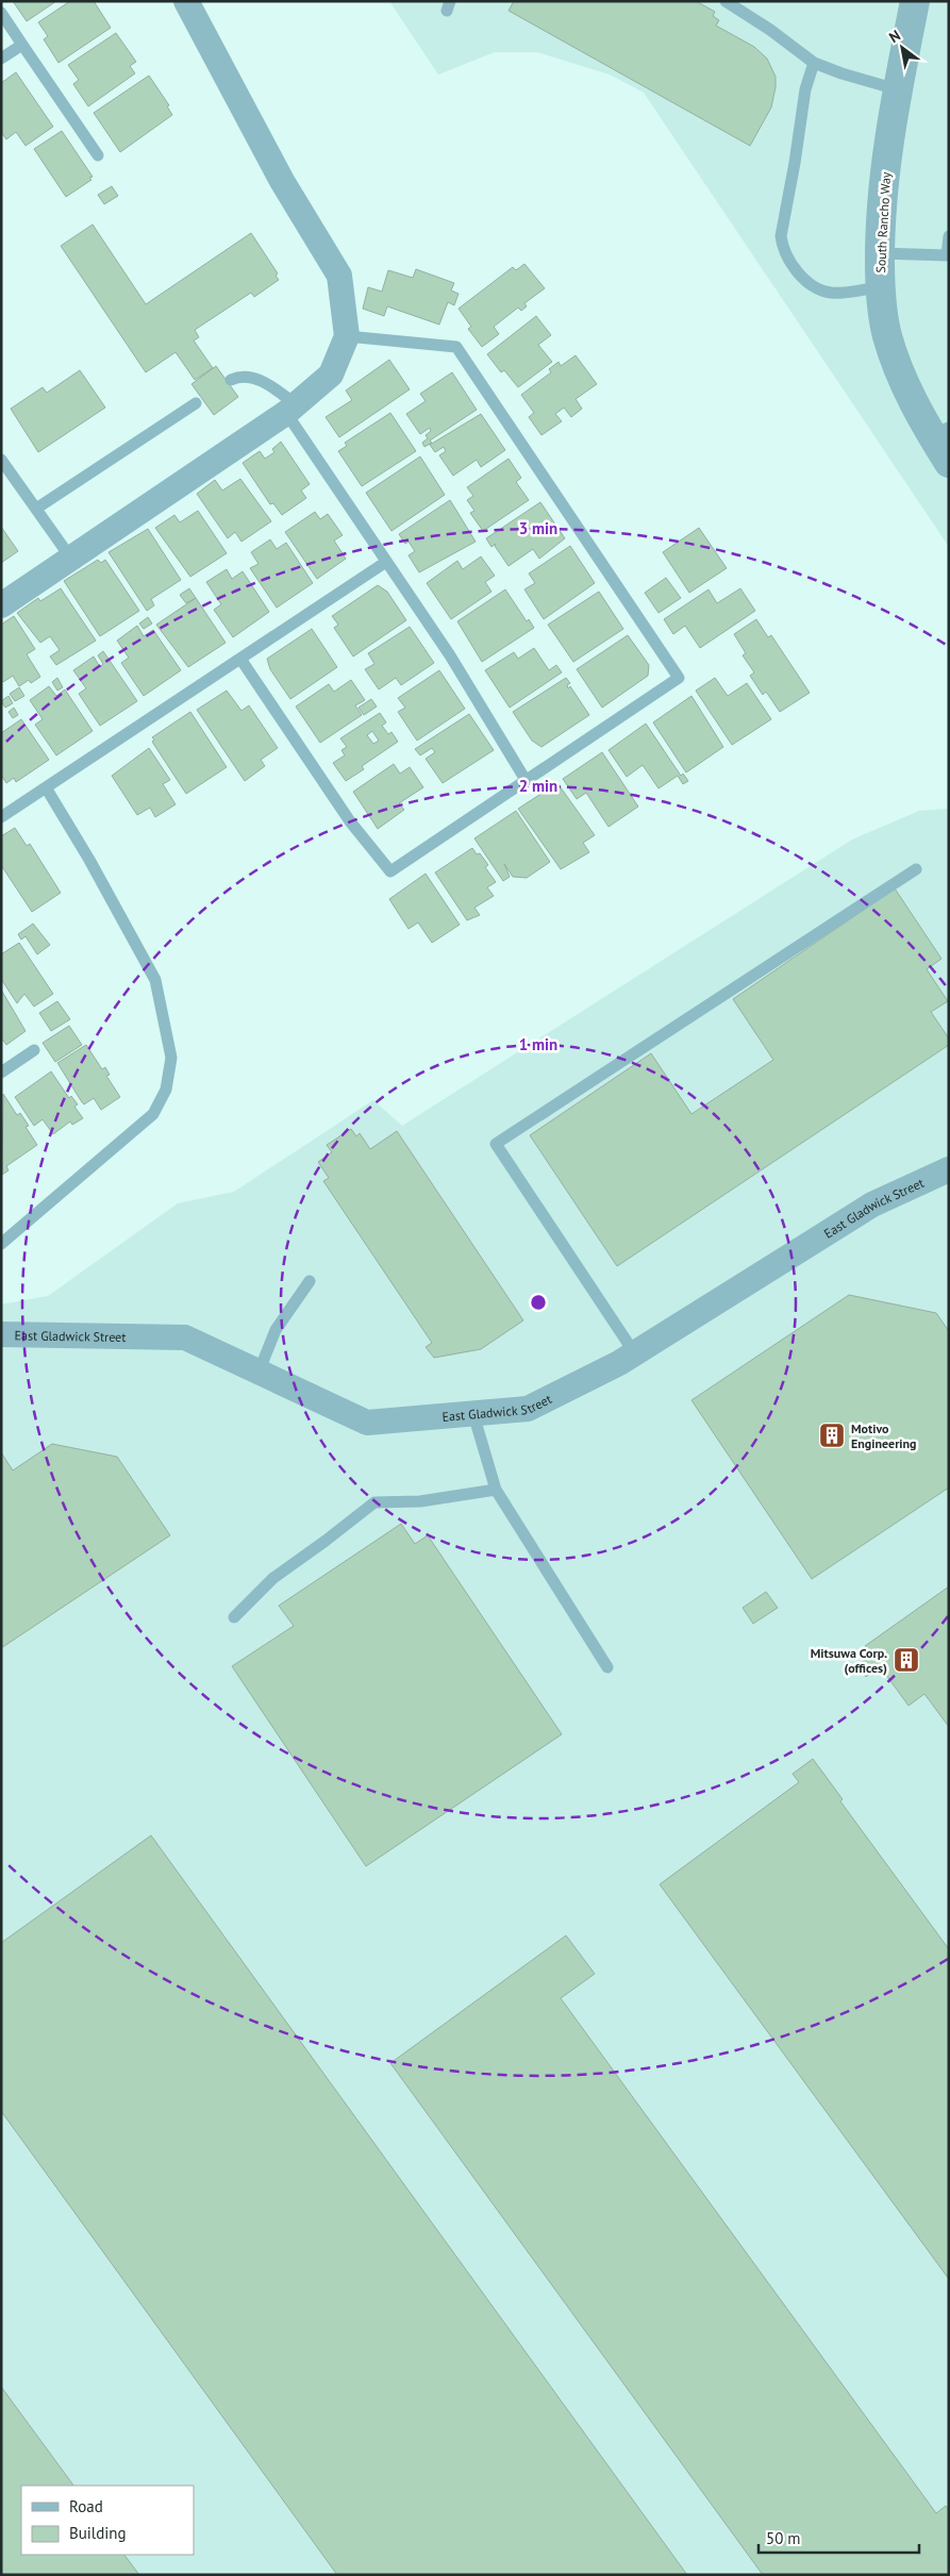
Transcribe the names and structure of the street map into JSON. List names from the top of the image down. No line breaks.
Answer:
{"streets":{"street":["South Rancho Way","East Gladwick Street"]},"places":{"building":["Motivo Engineering","Mitsuwa Corp. (offices)"]},"legend":["Road","Building"],"scale_bar":"50 m","north":"top left","rings":["3 min","2 min","1 min"]}
